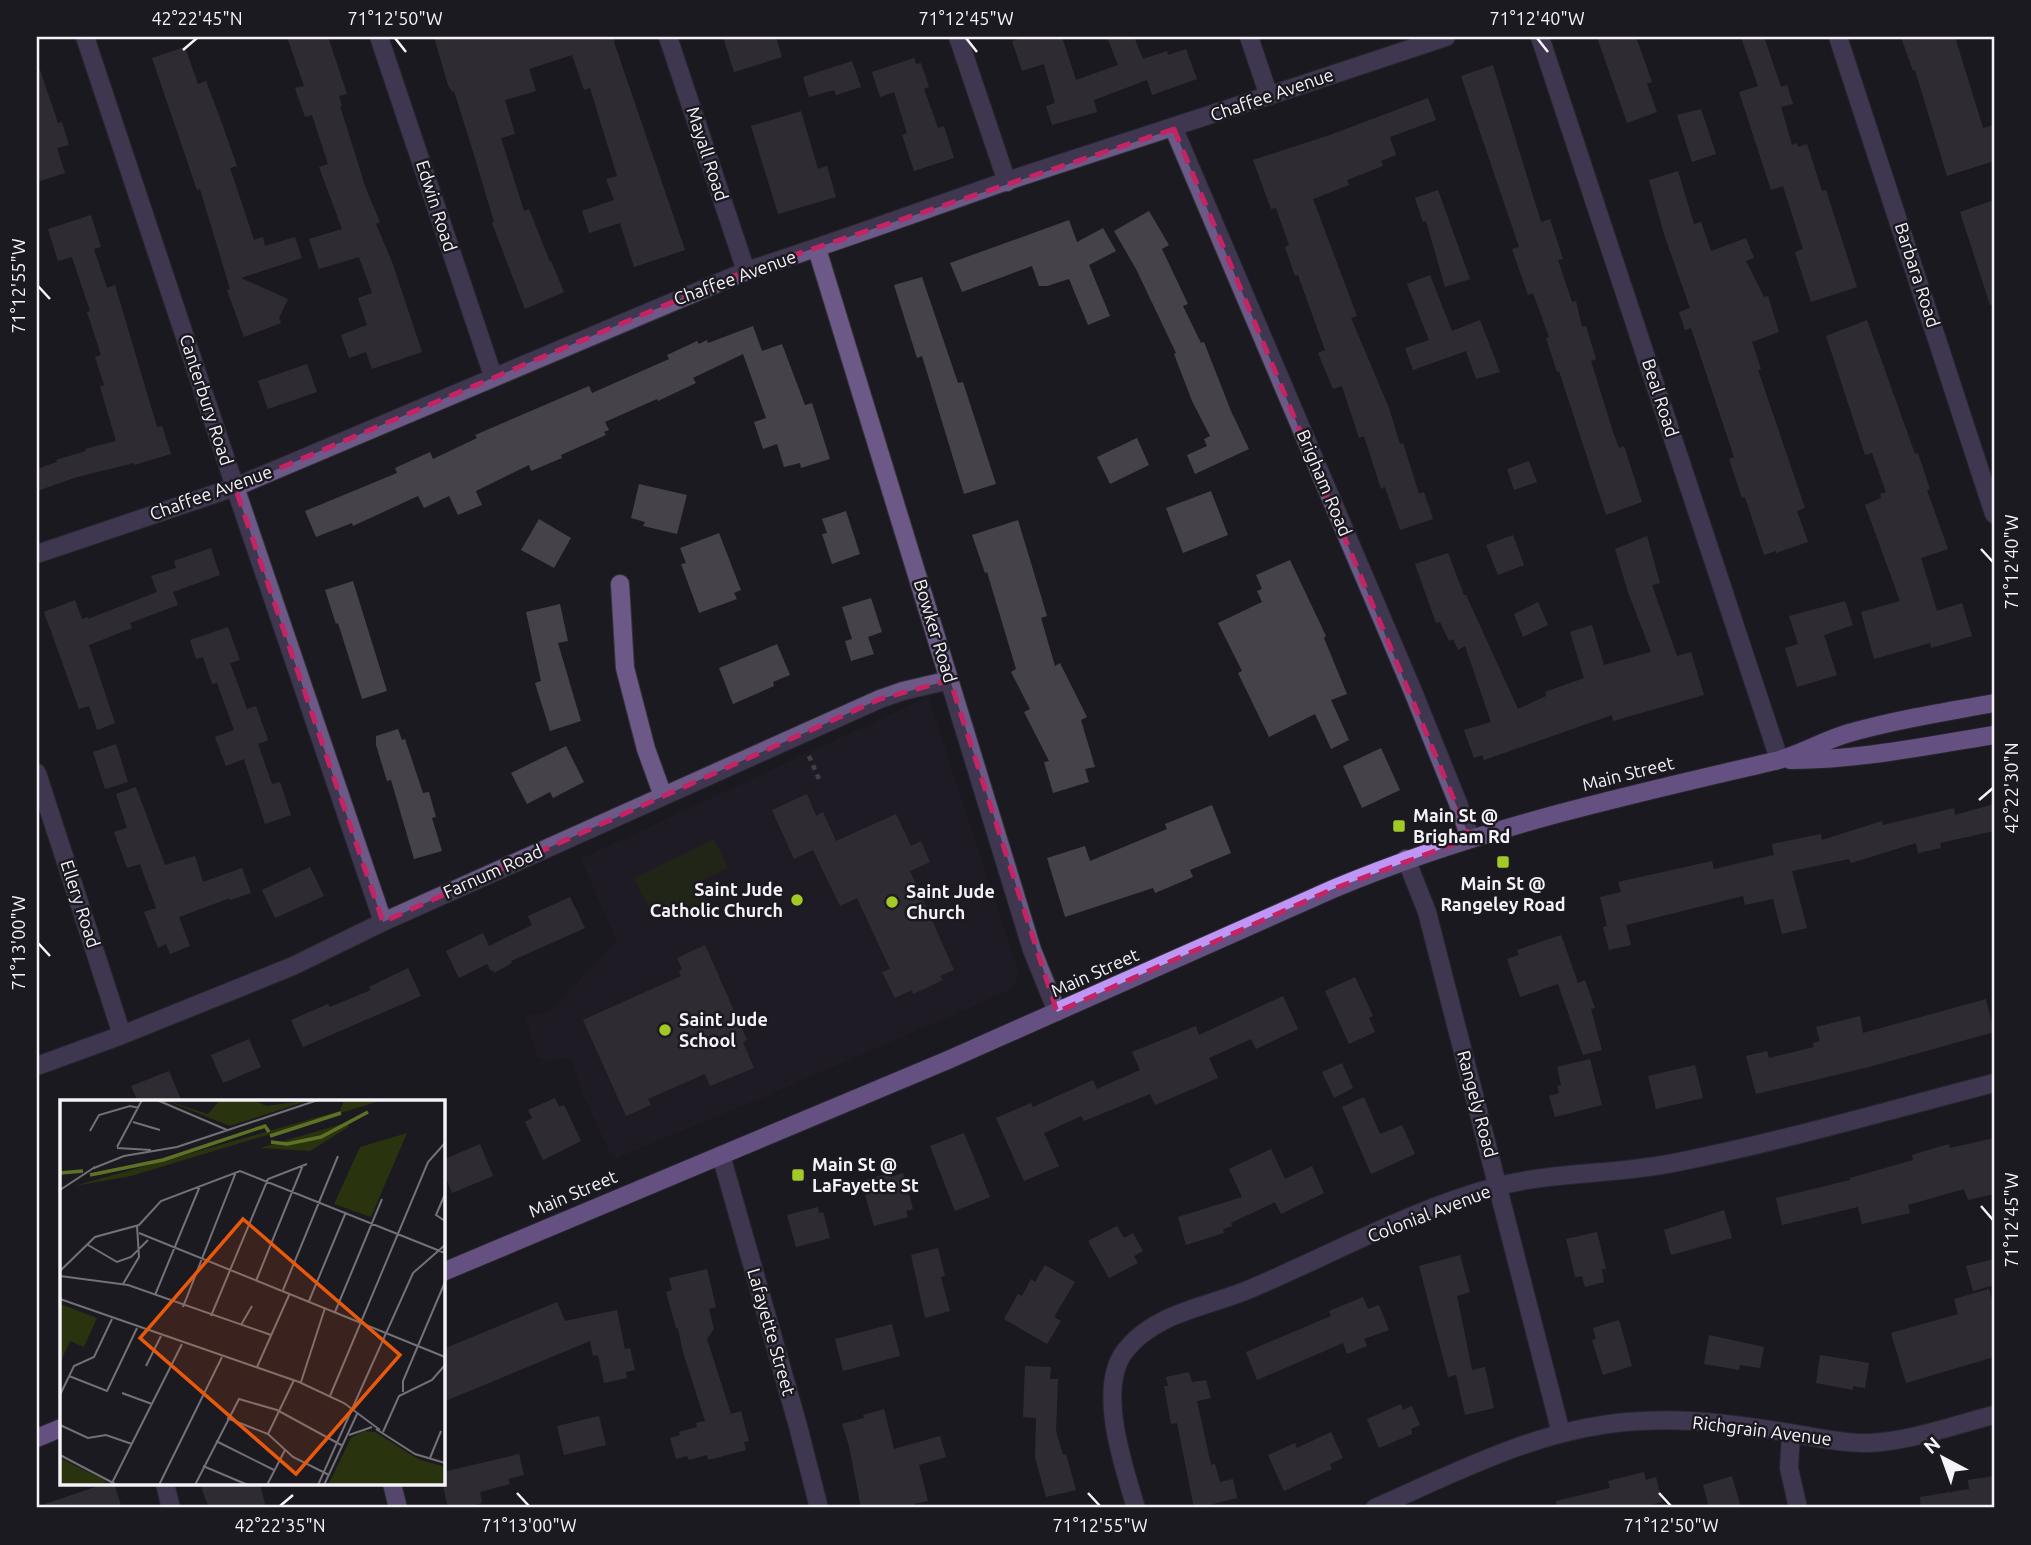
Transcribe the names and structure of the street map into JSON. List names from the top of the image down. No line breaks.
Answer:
{"streets":{"main road":["Main Street"],"street":["Chaffee Avenue","Mayall Road","Edwin Road","Barbara Road","Beal Road","Canterbury Road","Brigham Road","Bowker Road","Farnum Road","Ellery Road","Rangely Road","Colonial Avenue","Lafayette Street","Richgrain Avenue"]},"crossings":[["Chaffee Avenue","Mayall Road"],["Chaffee Avenue","Edwin Road"],["Chaffee Avenue","Canterbury Road"],["Chaffee Avenue","Brigham Road"],["Chaffee Avenue","Bowker Road"],["Beal Road","Main Street"],["Canterbury Road","Farnum Road"],["Brigham Road","Main Street"],["Bowker Road","Main Street"],["Bowker Road","Farnum Road"],["Main Street","Rangely Road"],["Main Street","Lafayette Street"],["Farnum Road","Ellery Road"],["Rangely Road","Colonial Avenue"],["Rangely Road","Richgrain Avenue"]],"places":{"transit":["Main St @ Brigham Rd","Main St @ Rangeley Road","Main St @ LaFayette St"],"other":["Saint Jude Catholic Church","Saint Jude Church","Saint Jude School"]},"north":"top left","coordinates":["42°22'45\"N","71°12'50\"W","71°12'45\"W","71°12'40\"W","71°12'55\"W","42°22'30\"N","71°13'00\"W","42°22'35\"N"]}
